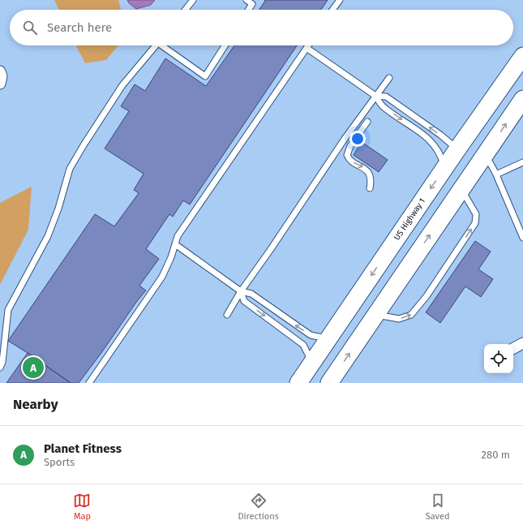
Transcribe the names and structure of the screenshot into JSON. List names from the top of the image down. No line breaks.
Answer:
{"streets":{"main road":["US Highway 1"]},"page":{"search":"Search here","pins":"A","heading":"Nearby","list":[{"mark":"A","name":"Planet Fitness","note":"Sports","value":"280 m"}],"nav":["Map","Directions","Saved"]}}
